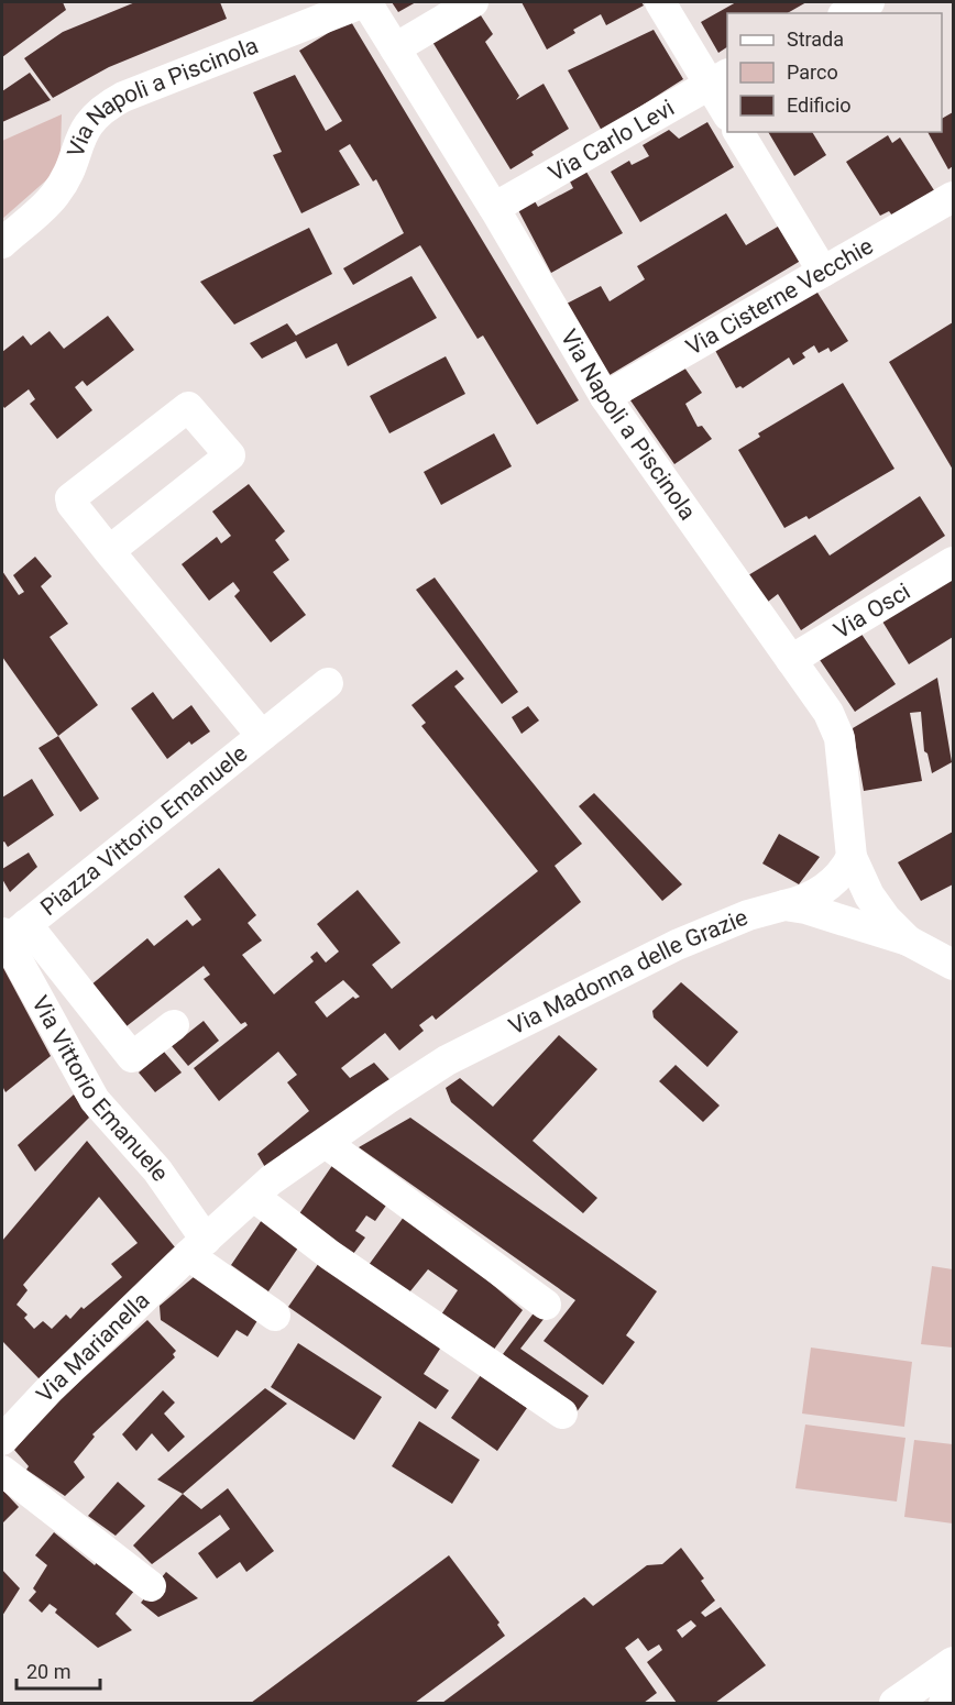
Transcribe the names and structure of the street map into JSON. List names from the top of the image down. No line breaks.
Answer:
{"streets":{"street":["Via Napoli a Piscinola","Via Carlo Levi","Via Cisterne Vecchie","Via Osci","Piazza Vittorio Emanuele","Via Madonna delle Grazie","Via Vittorio Emanuele","Via Marianella"]},"crossings":[["Via Napoli a Piscinola","Via Carlo Levi"],["Via Napoli a Piscinola","Via Cisterne Vecchie"],["Via Napoli a Piscinola","Via Osci"],["Via Napoli a Piscinola","Via Madonna delle Grazie"],["Piazza Vittorio Emanuele","Via Vittorio Emanuele"],["Via Madonna delle Grazie","Via Vittorio Emanuele"],["Via Madonna delle Grazie","Via Marianella"],["Via Vittorio Emanuele","Via Marianella"]],"legend":["Strada","Parco","Edificio"],"scale_bar":"20 m"}
